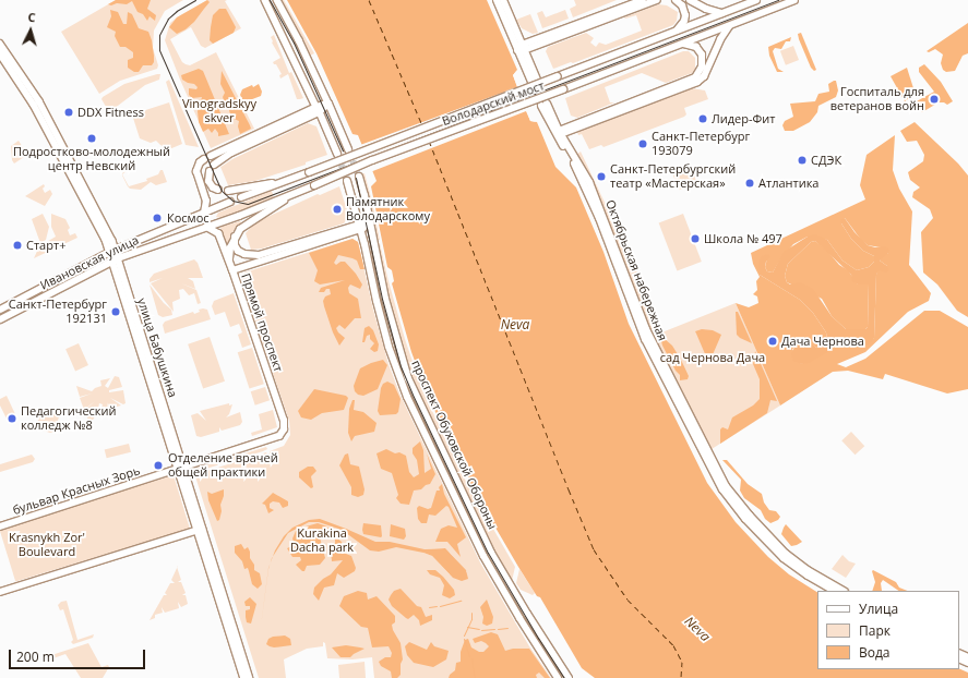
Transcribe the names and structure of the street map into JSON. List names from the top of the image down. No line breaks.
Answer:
{"streets":{"main road":["Володарский мост","Ивановская улица","Октябрьская набережная","Прямой проспект","проспект Обуховской Обороны"],"street":["улица Бабушкина","бульвар Красных Зорь"]},"crossings":[["Володарский мост","Ивановская улица"],["Ивановская улица","Прямой проспект"],["Ивановская улица","улица Бабушкина"],["Прямой проспект","бульвар Красных Зорь"],["улица Бабушкина","бульвар Красных Зорь"]],"water":["Neva"],"parks":["Vinogradskyy skver","сад Чернова Дача","Kurakina Dacha park","Krasnykh Zor' Boulevard"],"places":["Госпиталь для ветеранов войн","DDX Fitness","Лидер-Фит","Подростково-молодежный центр Невский","Санкт-Петербург 193079","СДЭК","Санкт-Петербургский театр «Мастерская»","Атлантика","Памятник Володарскому","Космос","Школа № 497","Старт+","Санкт-Петербург 192131","Дача Чернова","Педагогический колледж №8","Отделение врачей общей практики"],"legend":["Улица","Парк","Вода"],"scale_bar":"200 m","north":"top"}
